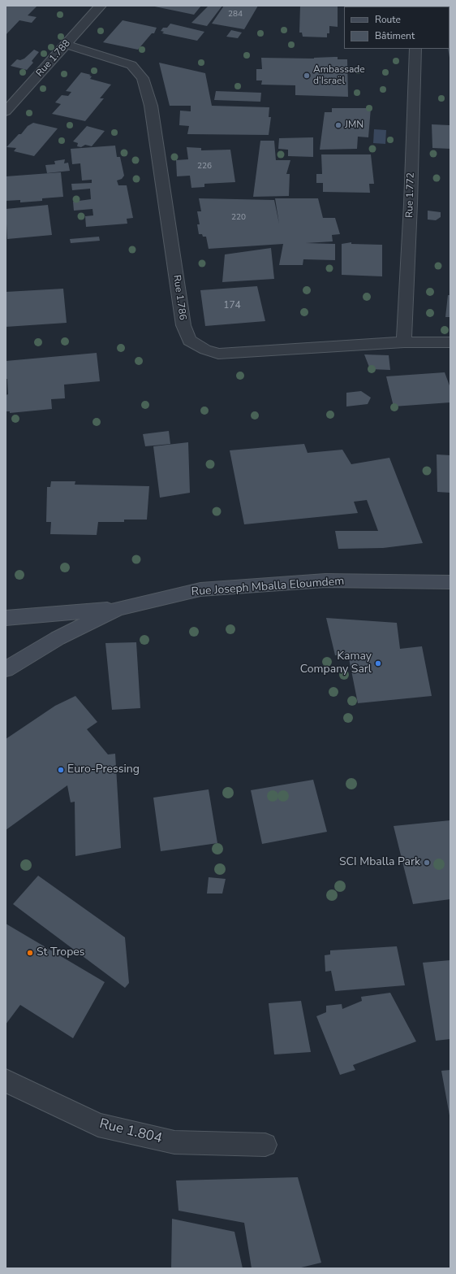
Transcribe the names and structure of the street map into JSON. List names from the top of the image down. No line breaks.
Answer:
{"streets":{"main road":["Rue Joseph Mballa Eloumdem"],"street":["Rue 1.788","Rue 1.772","Rue 1.786","Rue 1.804"]},"crossings":[["Rue 1.788","Rue 1.786"],["Rue 1.772","Rue 1.786"]],"places":["Ambassade d'Israël","JMN","Kamay Company Sarl","Euro-Pressing","SCI Mballa Park","St Tropes"],"house_numbers":["284","226","220","174"],"legend":["Route","Bâtiment"]}
